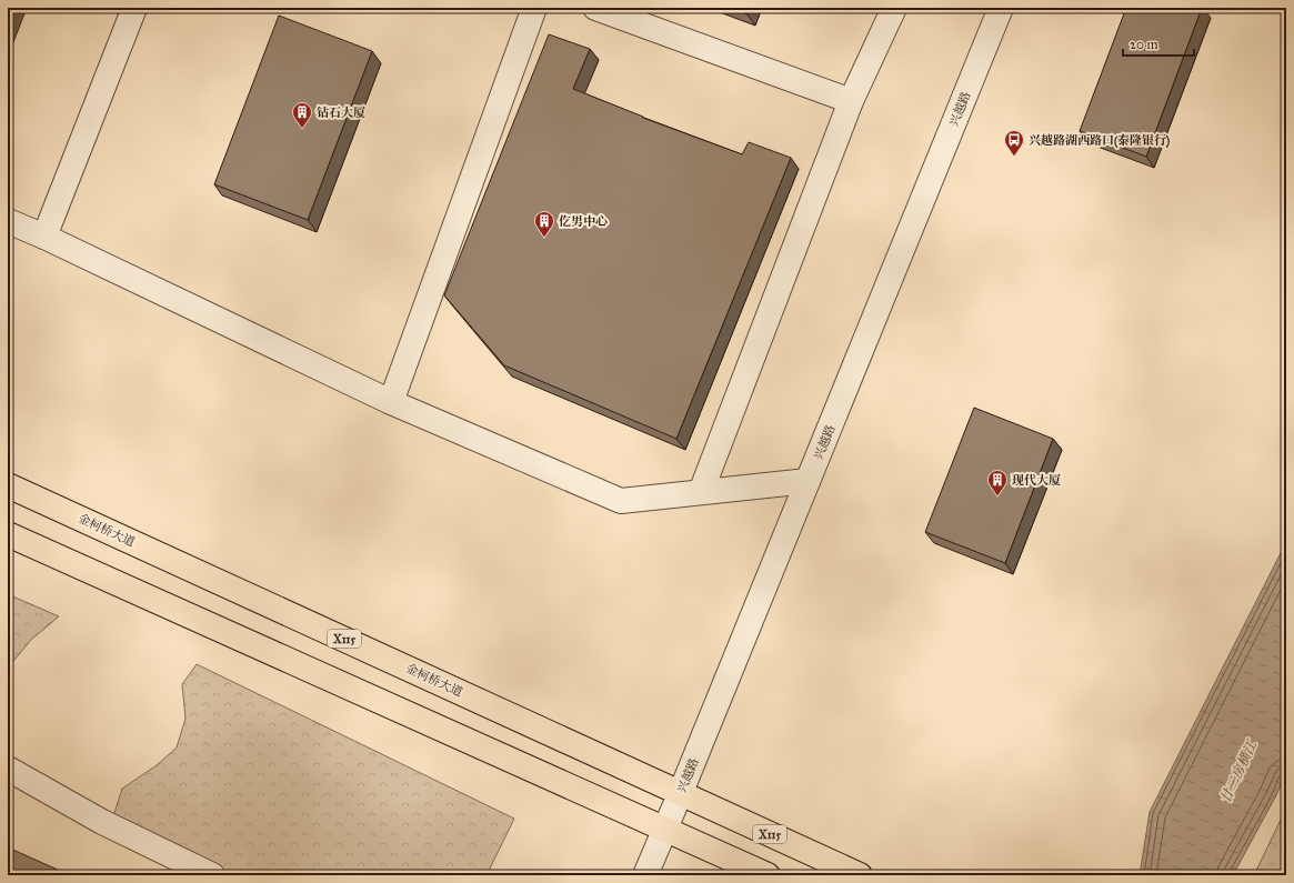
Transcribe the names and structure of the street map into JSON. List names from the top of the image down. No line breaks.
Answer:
{"streets":{"main road":["金柯桥大道","X115"],"street":["兴越路"]},"crossings":[["兴越路","金柯桥大道"]],"water":["廿二房横江"],"places":{"building":["钻石大厦","仡男中心","现代大厦"],"bus stop":["兴越路湖西路口(泰隆银行)"]},"scale_bar":"20 m"}
